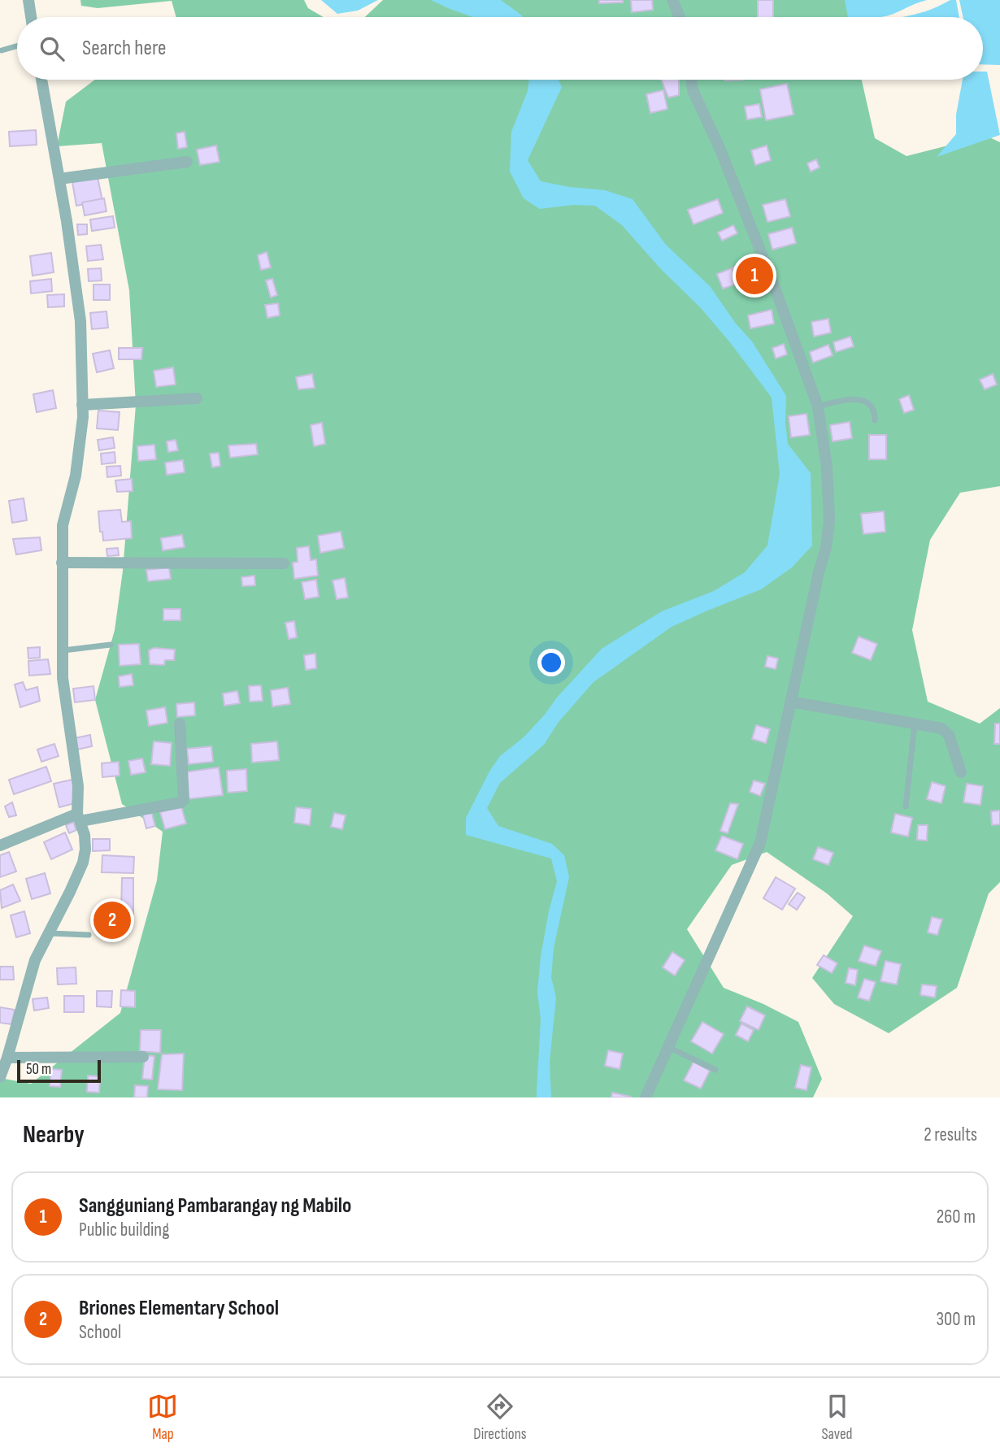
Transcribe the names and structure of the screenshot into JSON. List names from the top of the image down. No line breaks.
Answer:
{"scale_bar":"50 m","page":{"search":"Search here","pins":["1","2"],"scale":"50 m","heading":["Nearby","2 results"],"list":[{"mark":"1","name":"Sangguniang Pambarangay ng Mabilo","note":"Public building","value":"260 m"},{"mark":"2","name":"Briones Elementary School","note":"School","value":"300 m"}],"nav":["Map","Directions","Saved"]}}
